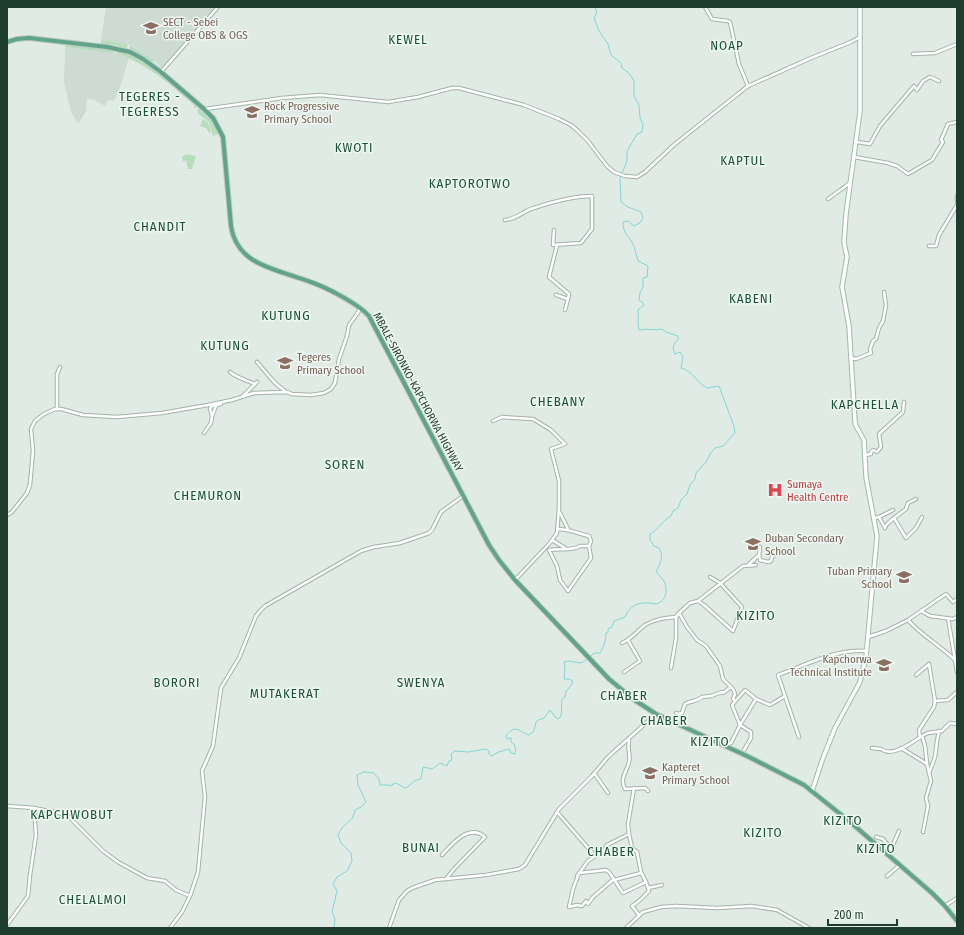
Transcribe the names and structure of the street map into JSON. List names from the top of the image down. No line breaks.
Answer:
{"streets":{"main road":["MBALE-SIRONKO-KAPCHORWA HIGHWAY"]},"districts":["KEWEL","NOAP","TEGERES - TEGERESS","KWOTI","KAPTUL","KAPTOROTWO","CHANDIT","KABENI","KUTUNG","KUTUNG","CHEBANY","KAPCHELLA","SOREN","CHEMURON","KIZITO","BORORI","SWENYA","MUTAKERAT","CHABER","CHABER","KIZITO","KAPCHWOBUT","KIZITO","KIZITO","BUNAI","KIZITO","CHABER","CHELALMOI"],"places":{"school or university":["SECT - Sebei College OBS & OGS","Rock Progressive Primary School","Tegeres Primary School","Duban Secondary School","Tuban Primary School","Kapchorwa Technical Institute","Kapteret Primary School"],"hospital":["Sumaya Health Centre"]},"scale_bar":"200 m"}
